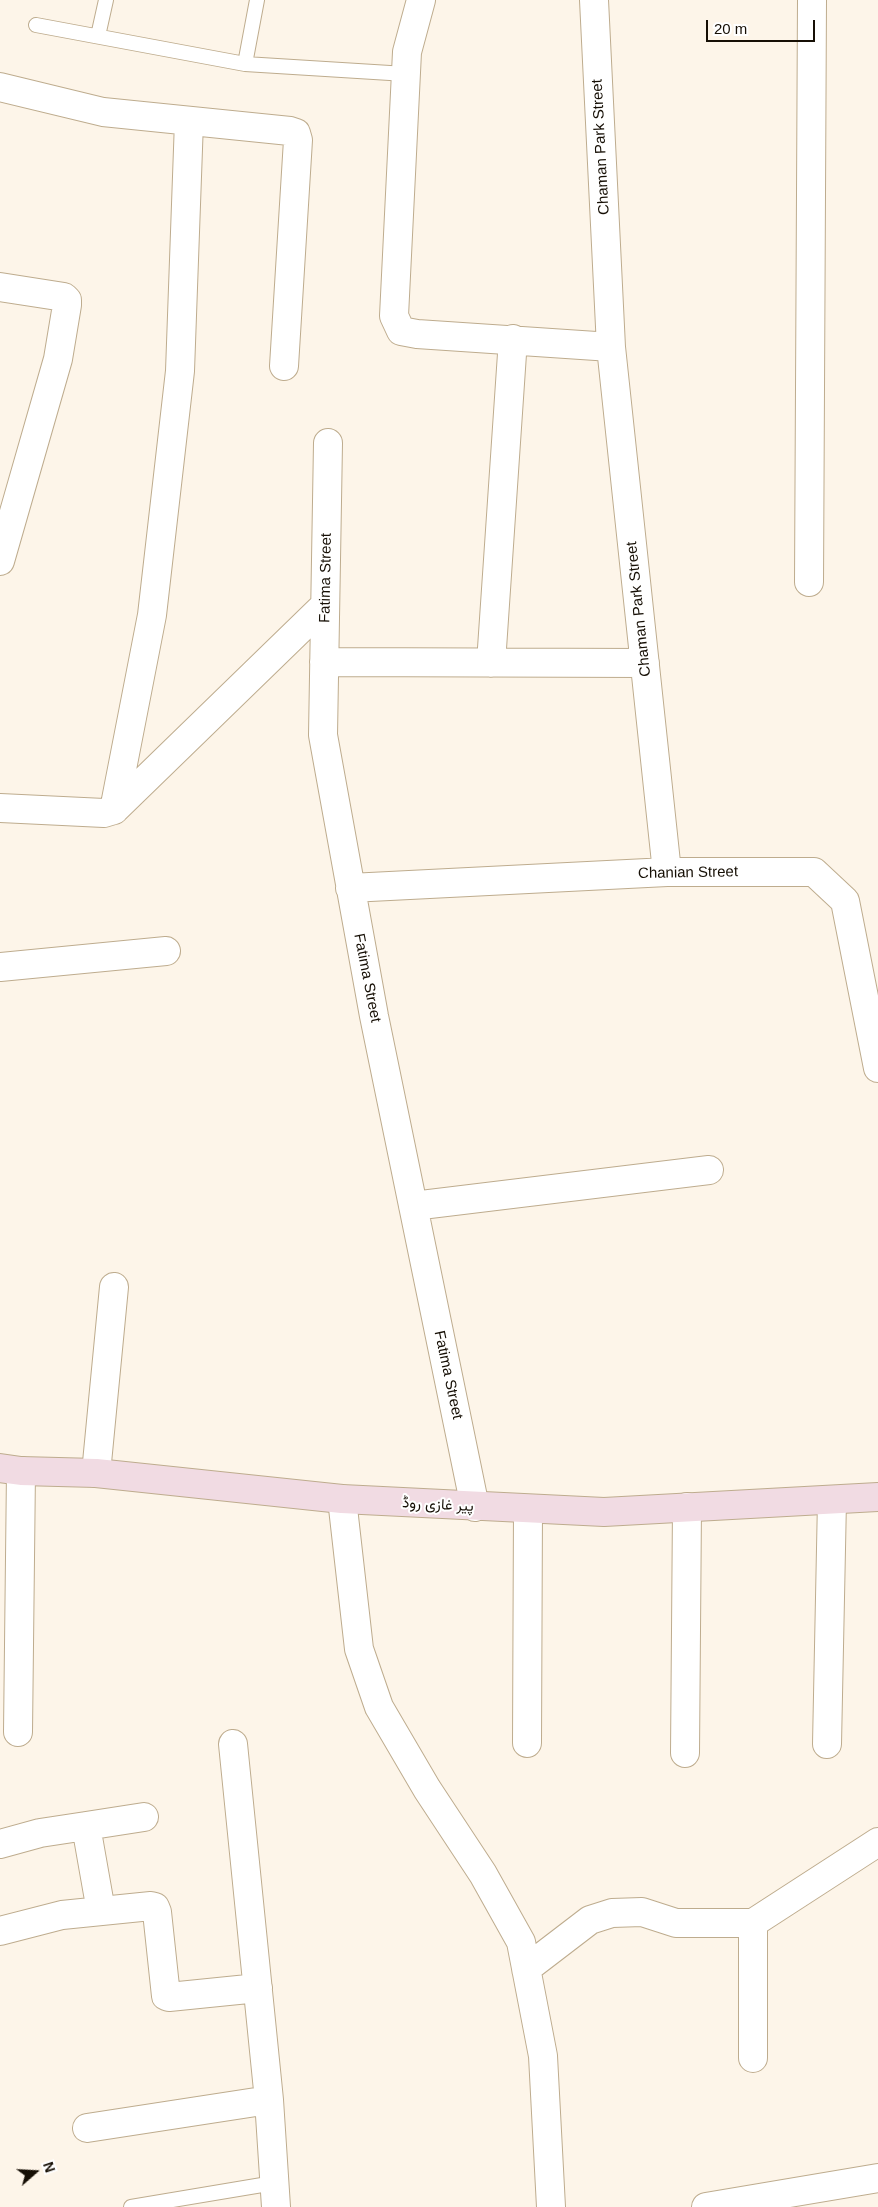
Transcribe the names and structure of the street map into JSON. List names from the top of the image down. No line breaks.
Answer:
{"streets":{"street":["Chaman Park Street","Fatima Street","Chanian Street","پیر غازی روڈ"]},"crossings":[["Chaman Park Street","Chanian Street"],["Fatima Street","Chanian Street"],["Fatima Street","پیر غازی روڈ"]],"scale_bar":"20 m","north":"right"}
